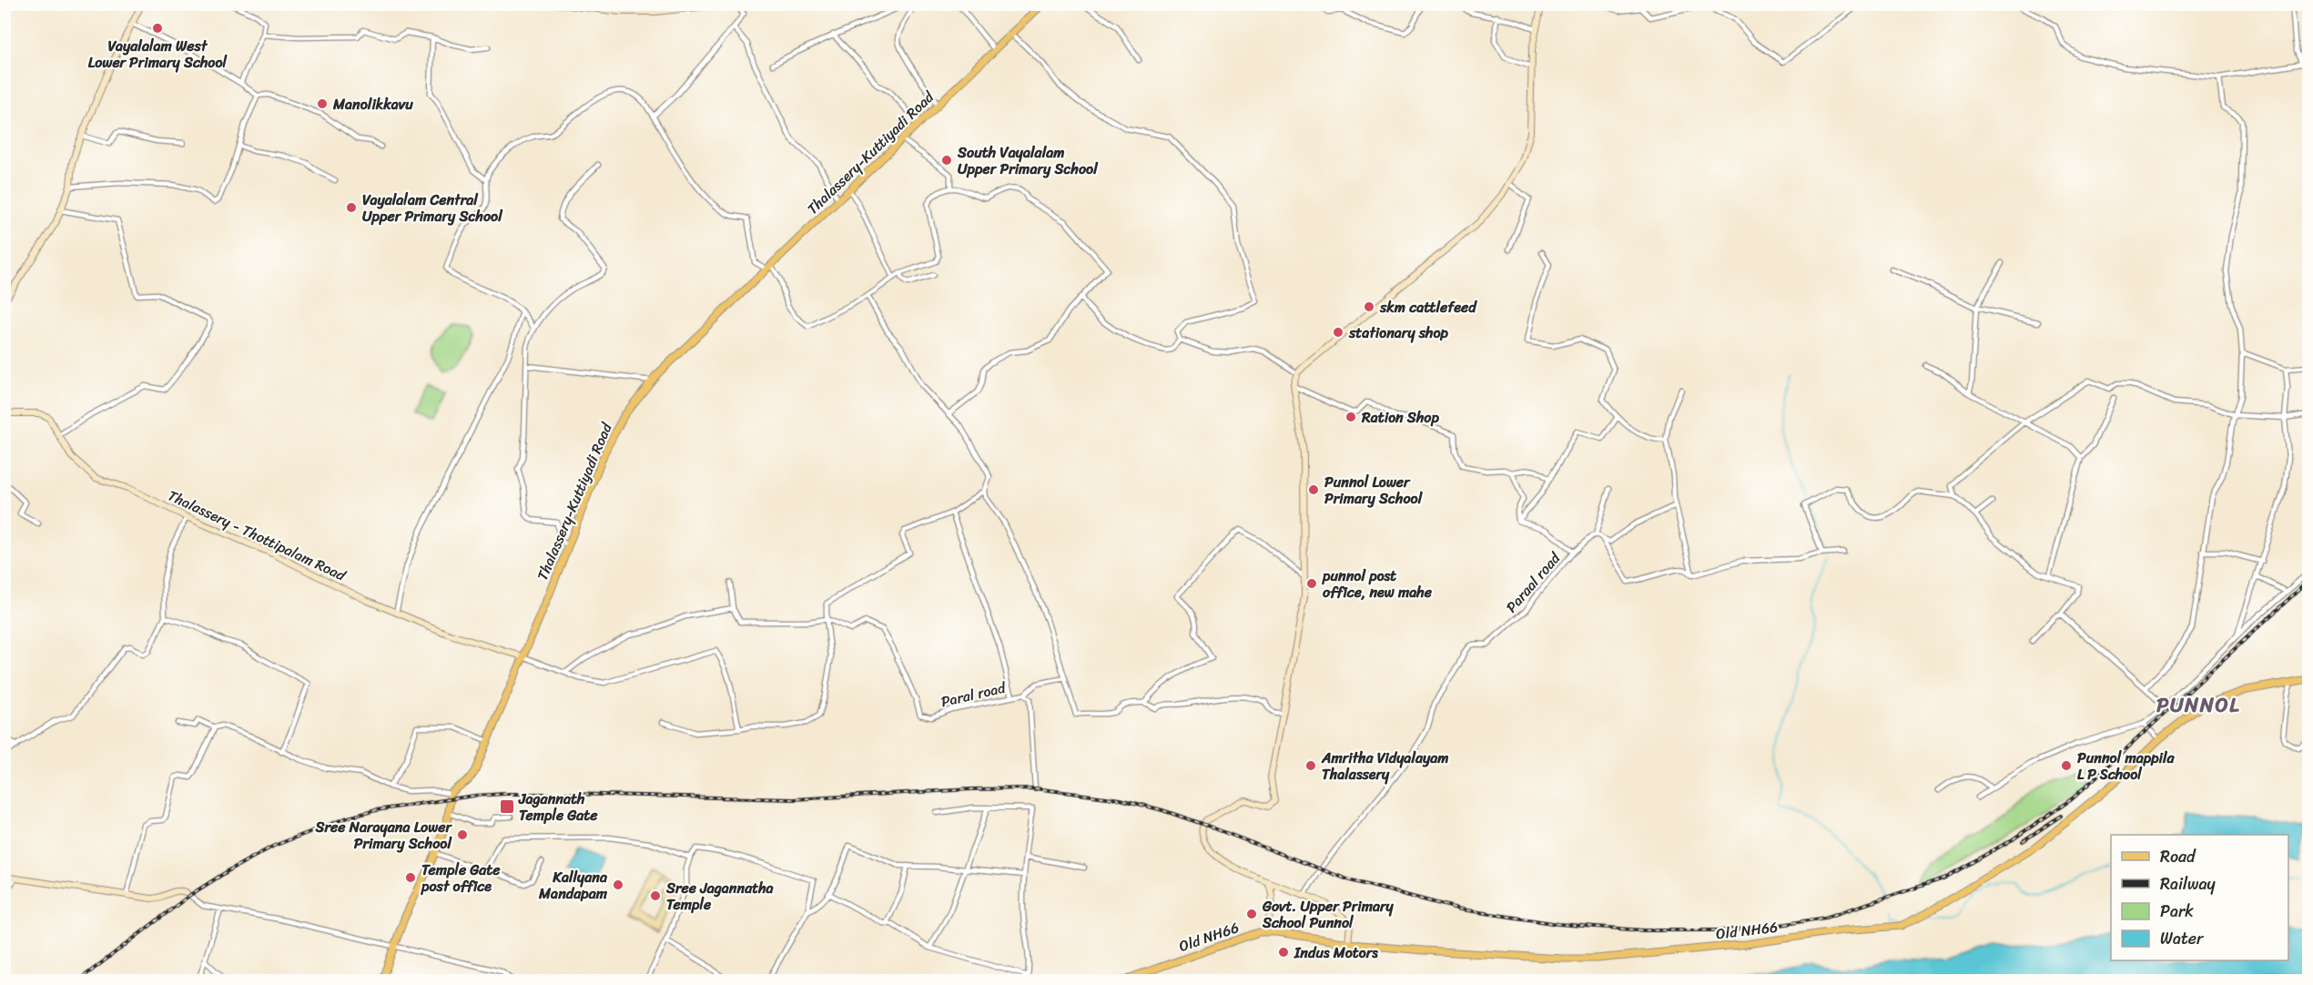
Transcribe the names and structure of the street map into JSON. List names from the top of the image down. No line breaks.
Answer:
{"streets":{"main road":["Thalassery-Kuttiyadi Road","Thalassery - Thottipalam Road","Old NH66"],"street":["Paraal road","Paral road"]},"crossings":[["Thalassery-Kuttiyadi Road","Thalassery - Thottipalam Road"]],"districts":["PUNNOL"],"places":{"other":["Vayalalam West Lower Primary School","Manolikkavu","South Vayalalam Upper Primary School","Vayalalam Central Upper Primary School","skm cattlefeed","stationary shop","Ration Shop","Punnol Lower Primary School","punnol post office, new mahe","Amritha Vidyalayam Thalassery","Punnol mappila L P School","Sree Narayana Lower Primary School","Temple Gate post office","Kallyana Mandapam","Sree Jagannatha Temple","Govt. Upper Primary School Punnol","Indus Motors"],"transit":["Jagannath Temple Gate"]},"legend":["Road","Railway","Park","Water"]}
